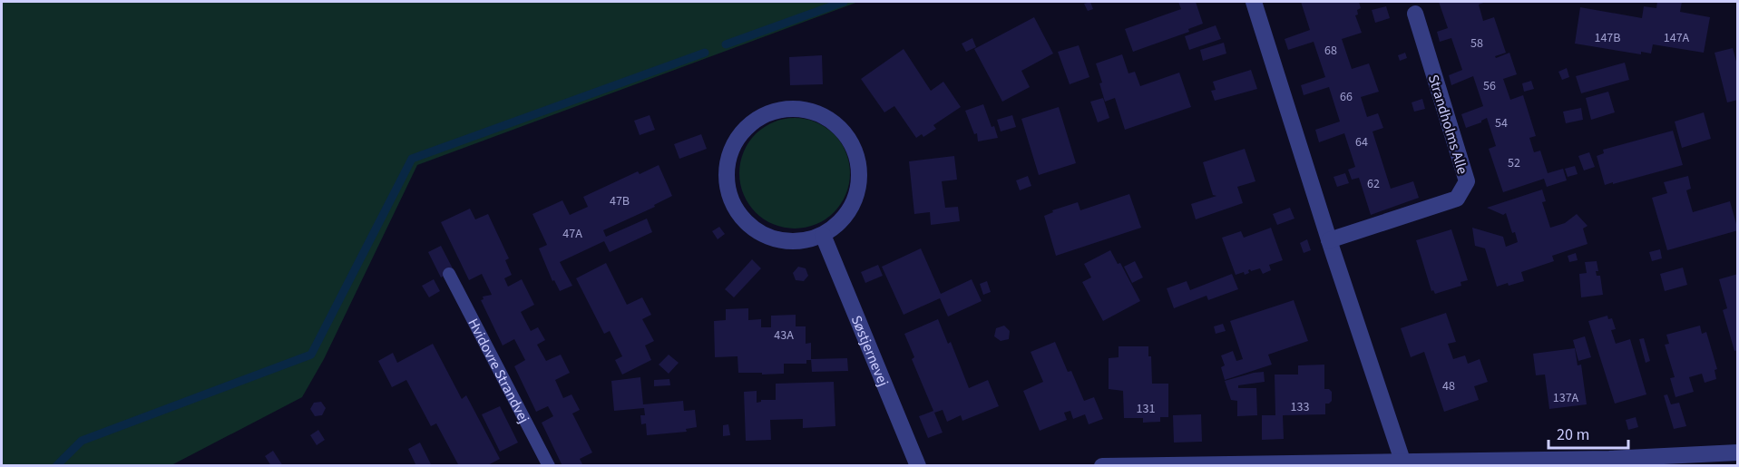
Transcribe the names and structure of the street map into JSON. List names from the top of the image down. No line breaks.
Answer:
{"streets":{"street":["Strandholms Alle","Søstjernevej"],"lane":["Hvidovre Strandvej"]},"house_numbers":["147B","147A","58","68","56","66","54","64","52","62","47B","47A","43A","48","137A","133","131"],"scale_bar":"20 m"}
